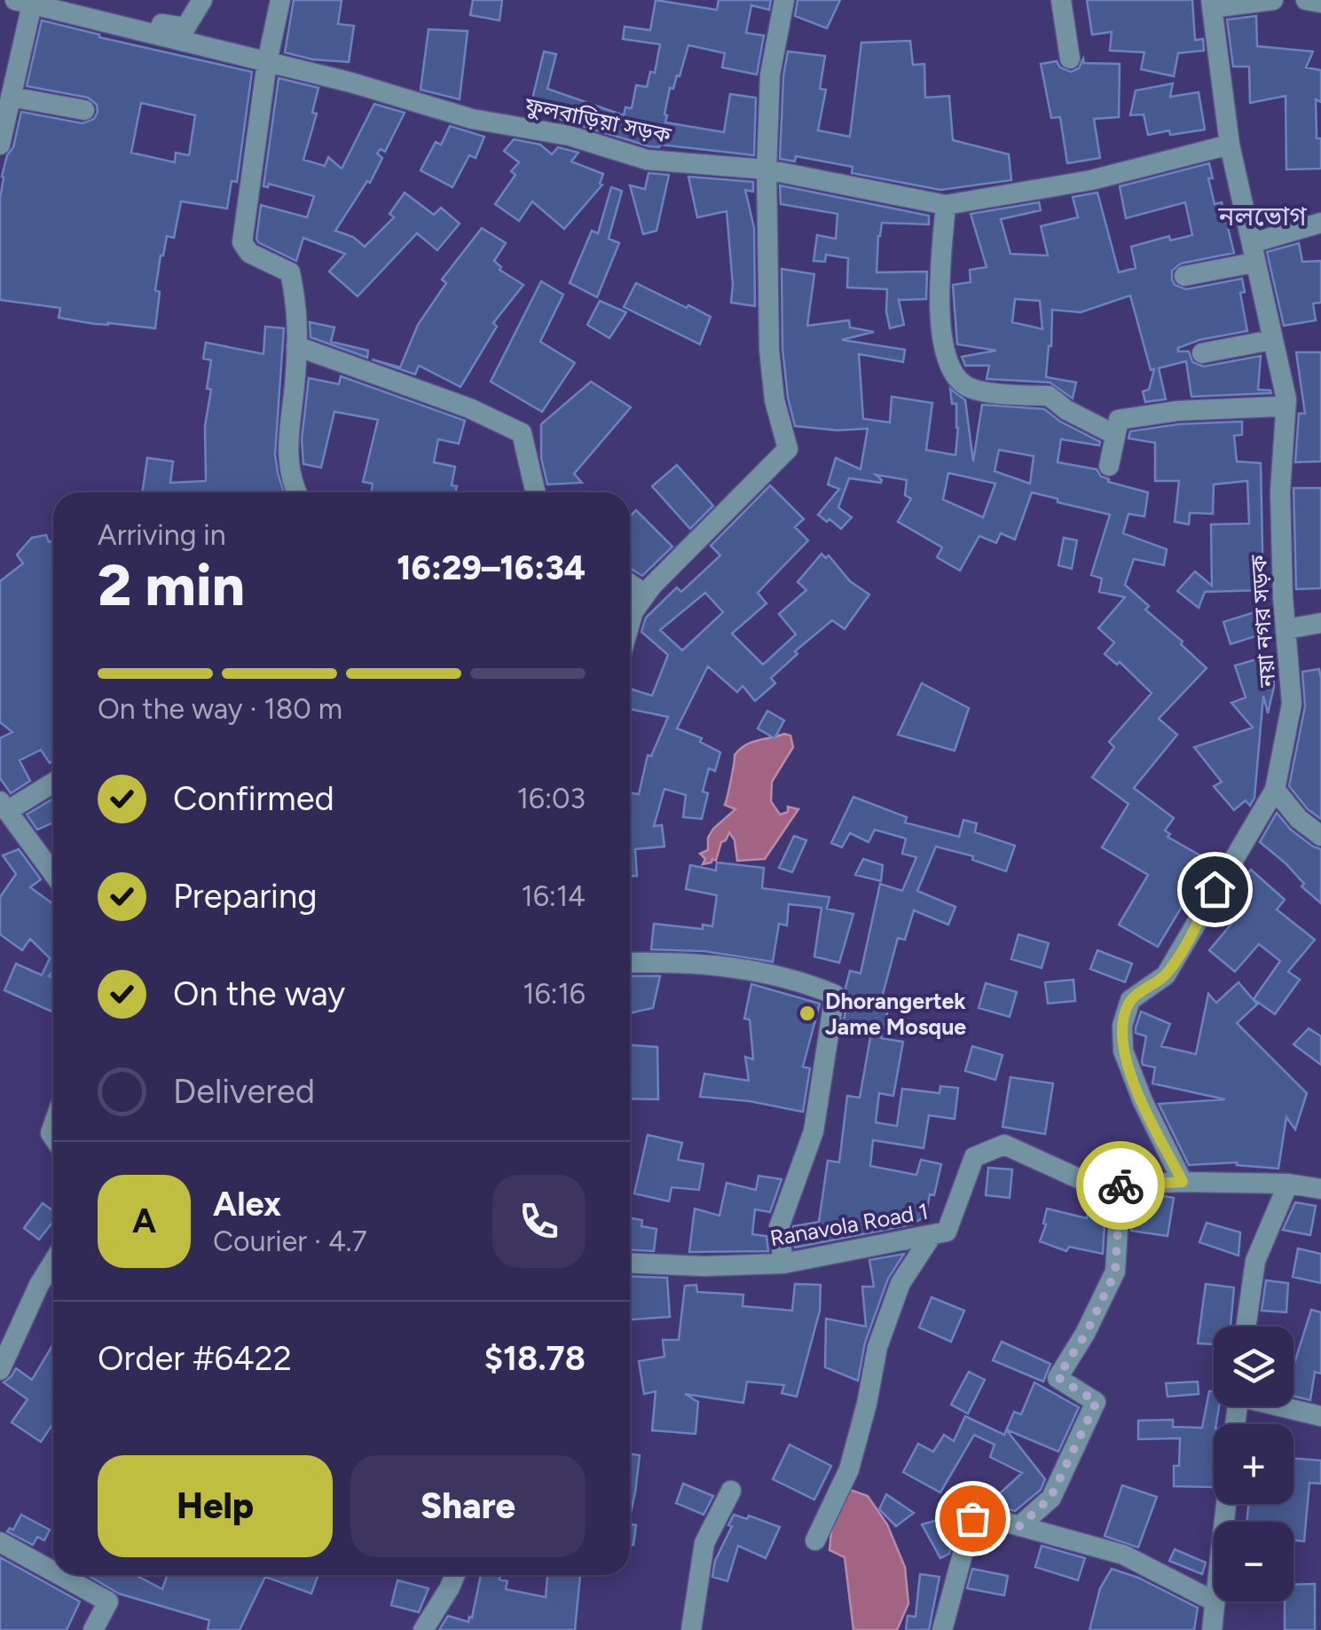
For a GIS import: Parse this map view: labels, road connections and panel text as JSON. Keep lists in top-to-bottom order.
{
  "streets": {
    "street": ["ফুলবাড়িয়া সড়ক", "নয়া নগর সড়ক", "Ranavola Road 1"]
  },
  "crossings": [
    ["ফুলবাড়িয়া সড়ক", "নয়া নগর সড়ক"],
    ["নয়া নগর সড়ক", "Ranavola Road 1"]
  ],
  "districts": ["নলভোগ"],
  "places": ["Dhorangertek Jame Mosque"],
  "page": {
    "heading": ["2 min", "Arriving in", "16:29–16:34"],
    "panel": [
      "Alex",
      "Courier · 4.7",
      "Order #6422",
      "$18.78"
    ],
    "bar": "On the way · 180 m",
    "list": [
      ["Confirmed", "16:03"],
      ["Preparing", "16:14"],
      ["On the way", "16:16"],
      "Delivered"
    ],
    "round": "A",
    "map_buttons": ["+", "−"],
    "buttons": ["Help", "Share"]
  }
}
